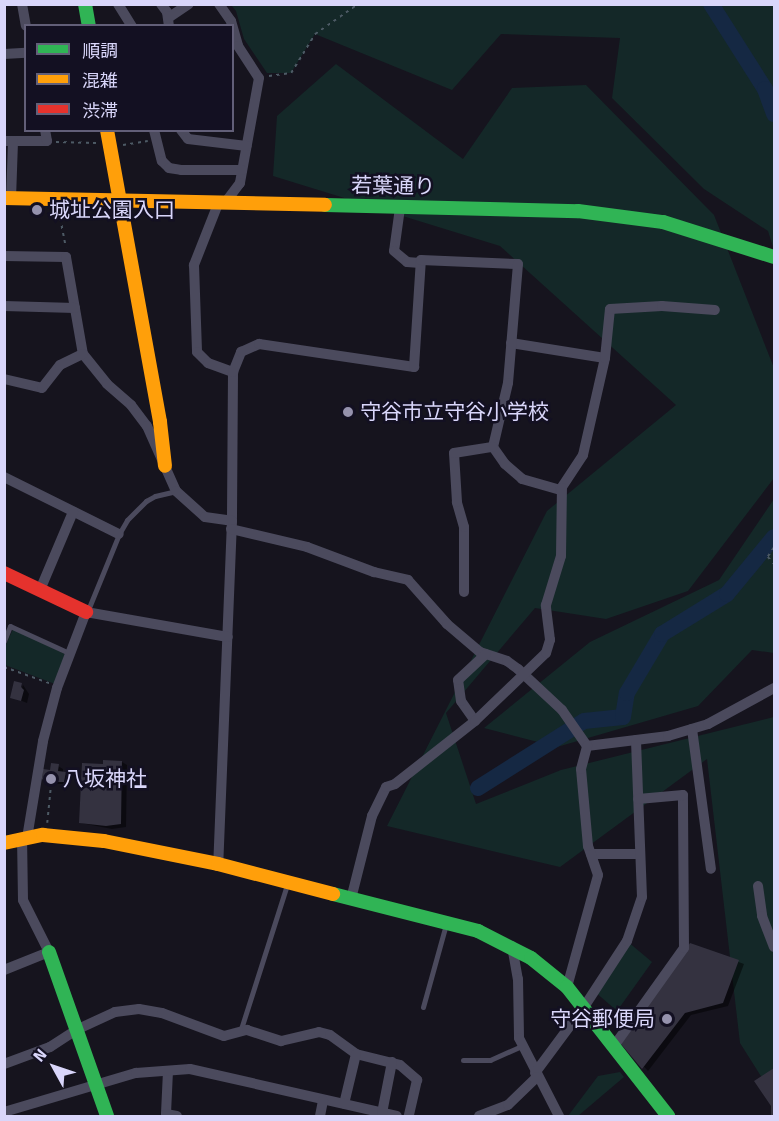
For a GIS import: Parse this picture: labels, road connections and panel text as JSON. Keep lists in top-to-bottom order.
{
  "streets": {
    "street": ["若葉通り"]
  },
  "places": [
    "城址公園入口",
    "守谷市立守谷小学校",
    "八坂神社",
    "守谷郵便局"
  ],
  "legend": ["順調", "混雑", "渋滞"],
  "north": "top left"
}
